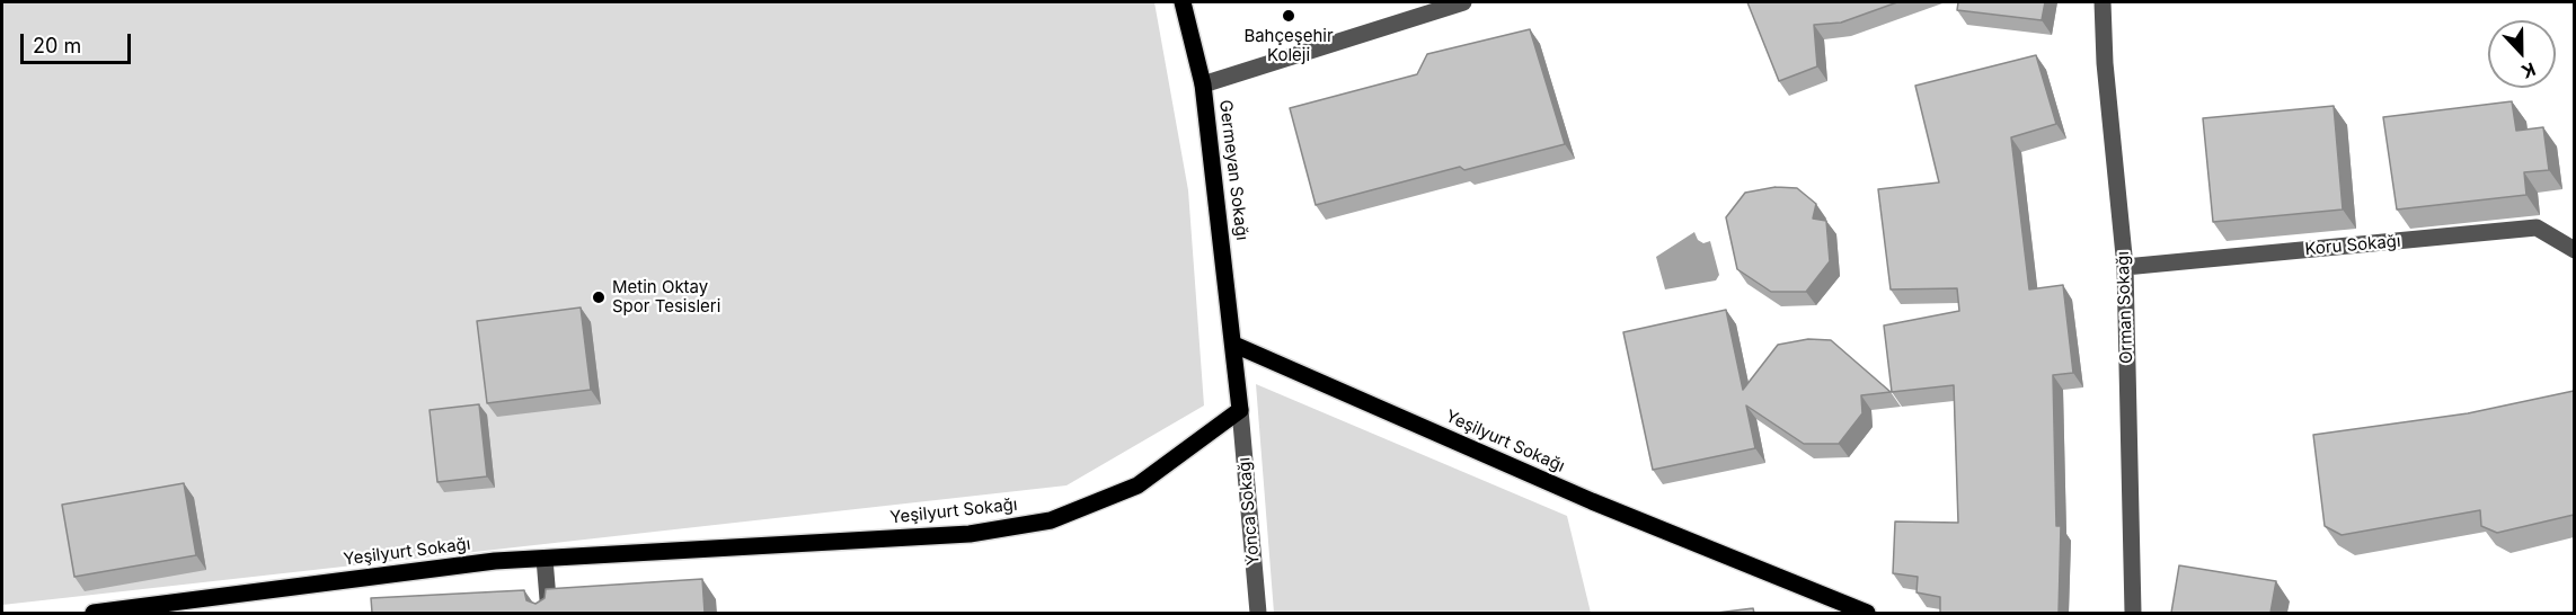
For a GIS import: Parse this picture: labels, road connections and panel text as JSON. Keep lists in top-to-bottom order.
{
  "streets": {
    "main road": ["Germeyan Sokağı", "Yeşilyurt Sokağı"],
    "street": ["Koru Sokağı", "Orman Sokağı", "Yonca Sokağı"]
  },
  "crossings": [
    ["Germeyan Sokağı", "Yeşilyurt Sokağı"],
    ["Koru Sokağı", "Orman Sokağı"],
    ["Yeşilyurt Sokağı", "Yonca Sokağı"]
  ],
  "places": ["Bahçeşehir Koleji", "Metin Oktay Spor Tesisleri"],
  "scale_bar": "20 m",
  "north": "bottom"
}
